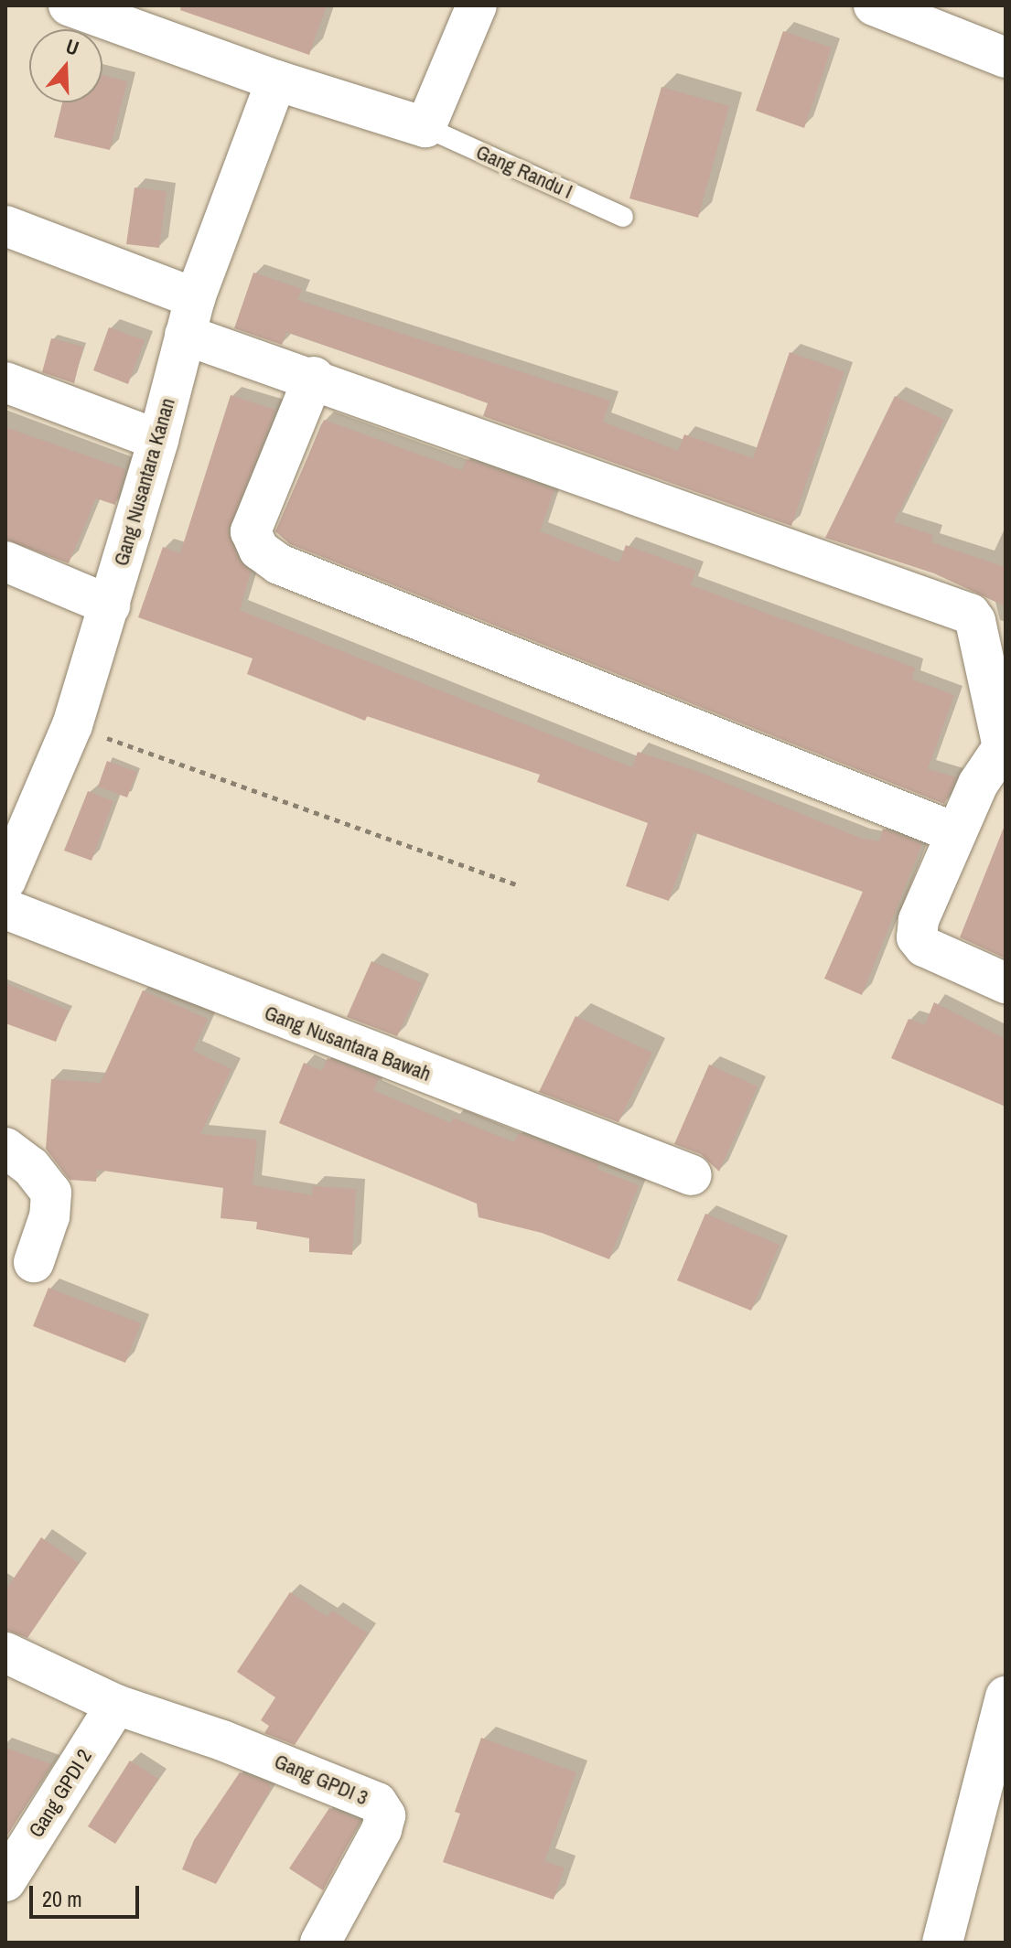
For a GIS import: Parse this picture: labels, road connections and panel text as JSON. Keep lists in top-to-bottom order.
{
  "streets": {
    "street": [
      "Gang Nusantara Kanan",
      "Gang Nusantara Bawah",
      "Gang GPDI 3",
      "Gang GPDI 2"
    ],
    "lane": ["Gang Randu I"]
  },
  "crossings": [
    ["Gang GPDI 3", "Gang GPDI 2"]
  ],
  "scale_bar": "20 m",
  "north": "top"
}
